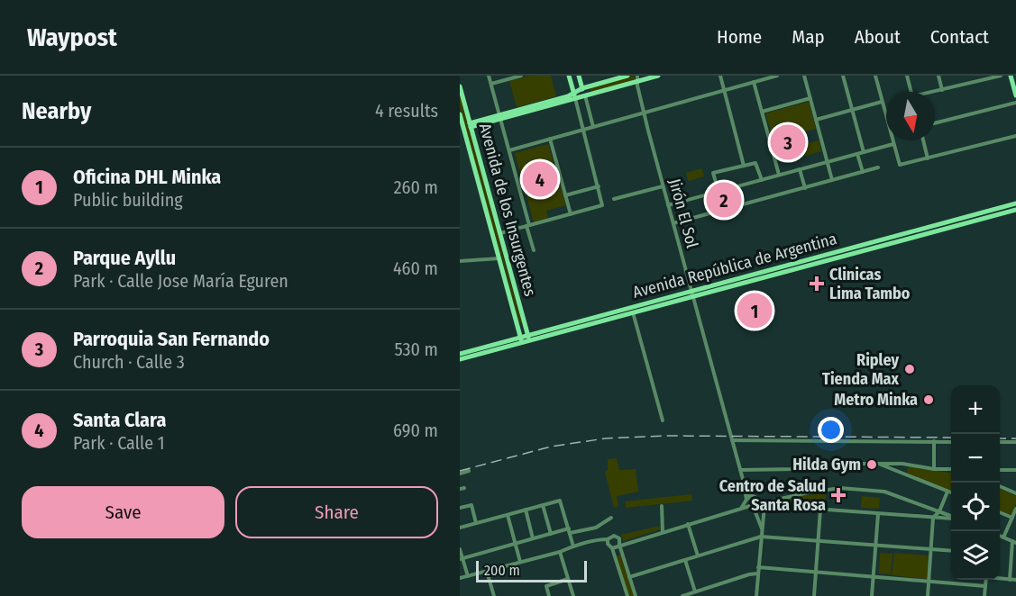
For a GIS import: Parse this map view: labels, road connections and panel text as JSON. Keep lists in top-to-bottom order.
{
  "streets": {
    "main road": ["Avenida de los Insurgentes", "Avenida República de Argentina"],
    "street": ["Jirón El Sol"]
  },
  "crossings": [
    ["Avenida de los Insurgentes", "Avenida República de Argentina"],
    ["Jirón El Sol", "Avenida República de Argentina"]
  ],
  "places": {
    "health": ["Clinicas Lima Tambo", "Centro de Salud Santa Rosa"],
    "other": ["Ripley Tienda Max", "Metro Minka", "Hilda Gym"]
  },
  "scale_bar": "200 m",
  "north": "bottom",
  "page": {
    "header": "Waypost",
    "nav": [
      "Home",
      "Map",
      "About",
      "Contact"
    ],
    "heading": ["Nearby", "4 results"],
    "pins": [
      "3",
      "4",
      "2",
      "1"
    ],
    "list": [
      {
        "mark": "1",
        "name": "Oficina DHL Minka",
        "note": "Public building",
        "value": "260 m"
      },
      {
        "mark": "2",
        "name": "Parque Ayllu",
        "note": "Park · Calle Jose María Eguren",
        "value": "460 m"
      },
      {
        "mark": "3",
        "name": "Parroquia San Fernando",
        "note": "Church · Calle 3",
        "value": "530 m"
      },
      {
        "mark": "4",
        "name": "Santa Clara",
        "note": "Park · Calle 1",
        "value": "690 m"
      }
    ],
    "map_buttons": ["+", "−"],
    "buttons": ["Save", "Share"],
    "scale": "200 m"
  }
}
